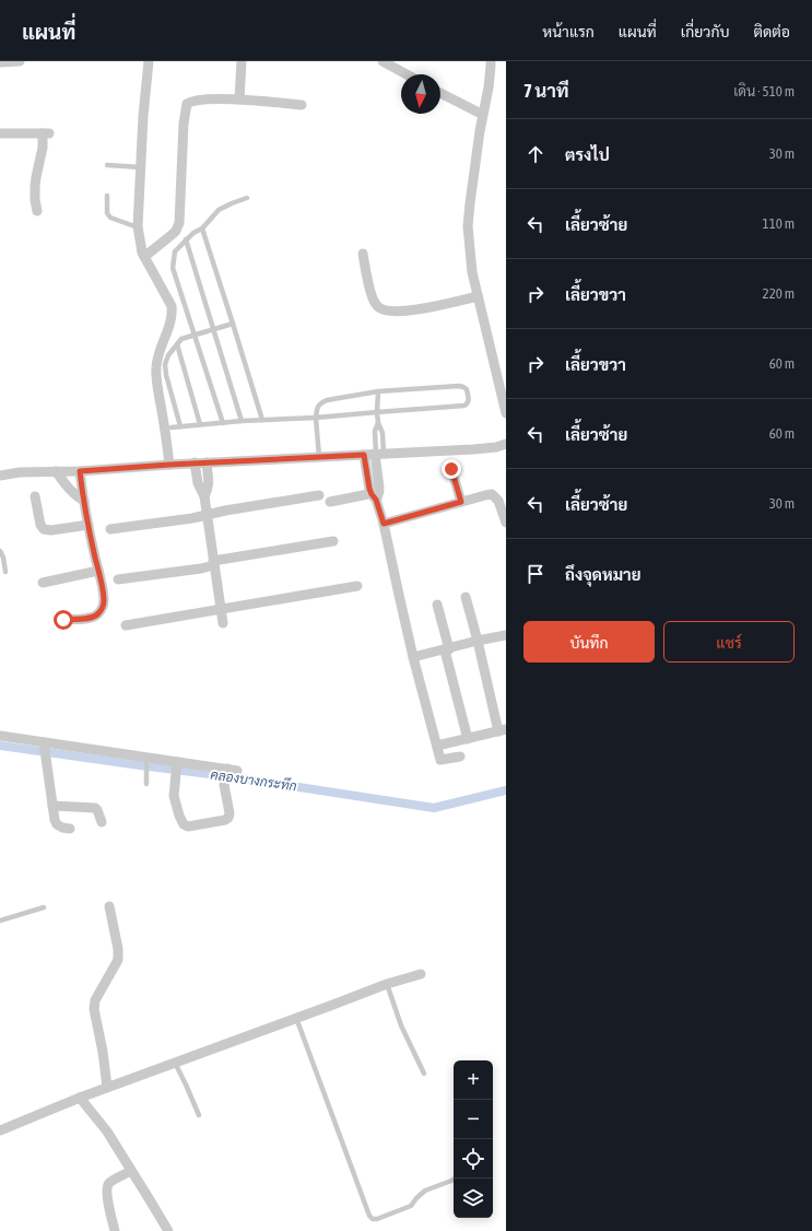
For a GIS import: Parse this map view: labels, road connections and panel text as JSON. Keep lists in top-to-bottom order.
{
  "water": ["คลองบางกระทึก"],
  "north": "bottom",
  "page": {
    "header": "แผนที่",
    "nav": [
      "หน้าแรก",
      "แผนที่",
      "เกี่ยวกับ",
      "ติดต่อ"
    ],
    "heading": ["7 นาที", "เดิน · 510 m"],
    "list": [
      ["ตรงไป", "30 m"],
      ["เลี้ยวซ้าย", "110 m"],
      ["เลี้ยวขวา", "220 m"],
      ["เลี้ยวขวา", "60 m"],
      ["เลี้ยวซ้าย", "60 m"],
      ["เลี้ยวซ้าย", "30 m"],
      "ถึงจุดหมาย"
    ],
    "buttons": ["บันทึก", "แชร์"],
    "map_buttons": ["+", "−"]
  }
}
